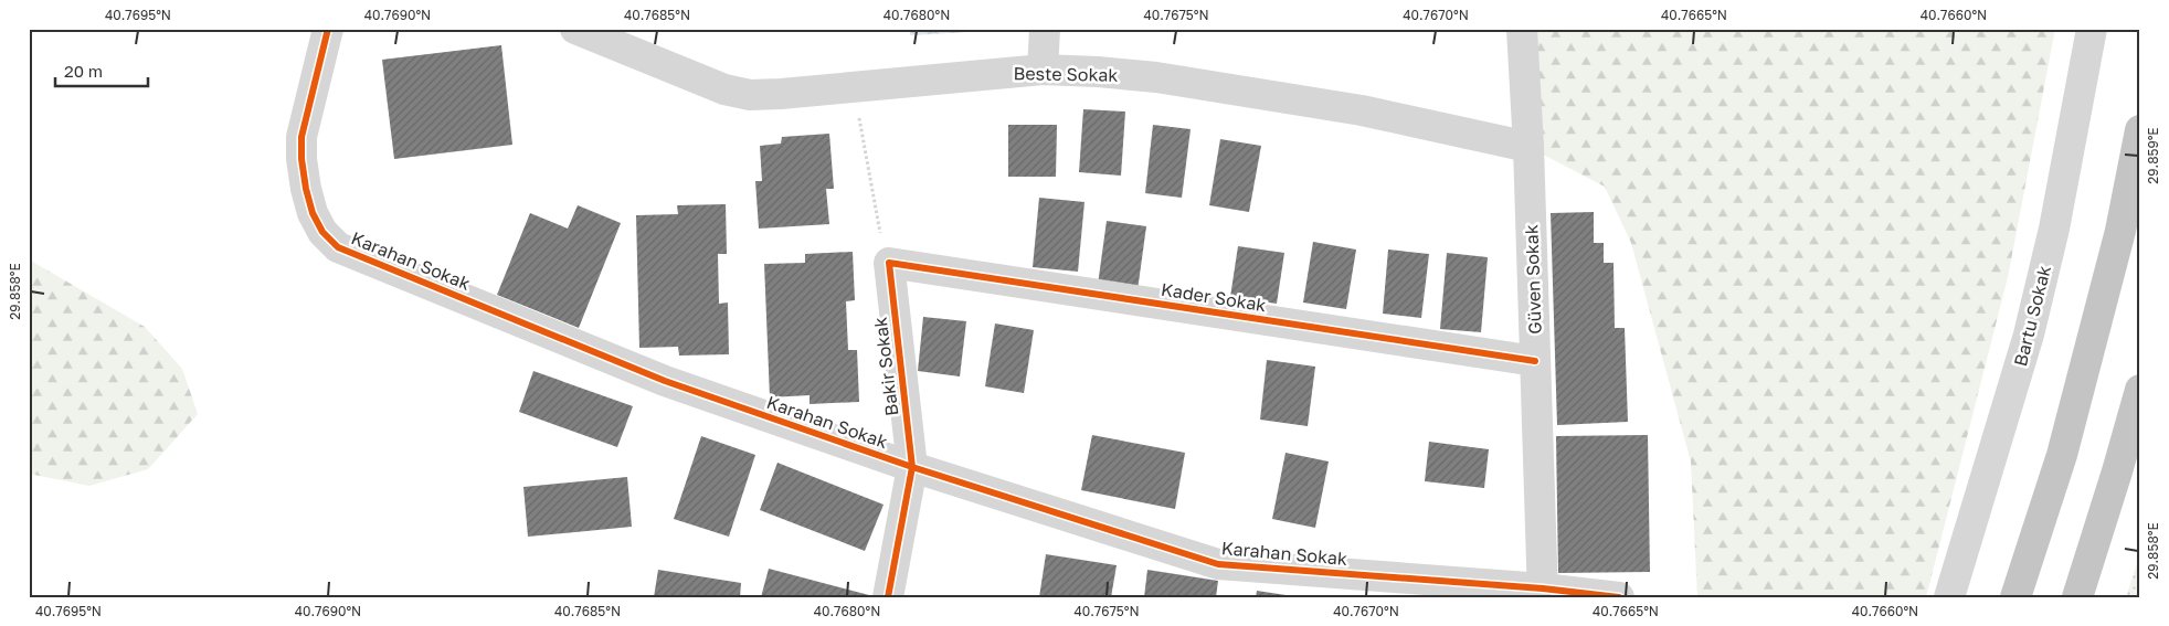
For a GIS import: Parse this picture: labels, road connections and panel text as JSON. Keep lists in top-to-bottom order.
{
  "streets": {
    "street": [
      "Beste Sokak",
      "Karahan Sokak",
      "Güven Sokak",
      "Kader Sokak",
      "Bartu Sokak",
      "Bakir Sokak"
    ]
  },
  "crossings": [
    ["Beste Sokak", "Güven Sokak"],
    ["Karahan Sokak", "Güven Sokak"],
    ["Karahan Sokak", "Bakir Sokak"],
    ["Güven Sokak", "Kader Sokak"],
    ["Kader Sokak", "Bakir Sokak"]
  ],
  "scale_bar": "20 m",
  "coordinates": [
    "40.7695°N",
    "40.7690°N",
    "40.7685°N",
    "40.7680°N",
    "40.7675°N",
    "40.7670°N",
    "40.7665°N",
    "40.7660°N",
    "29.859°E",
    "29.858°E"
  ]
}
